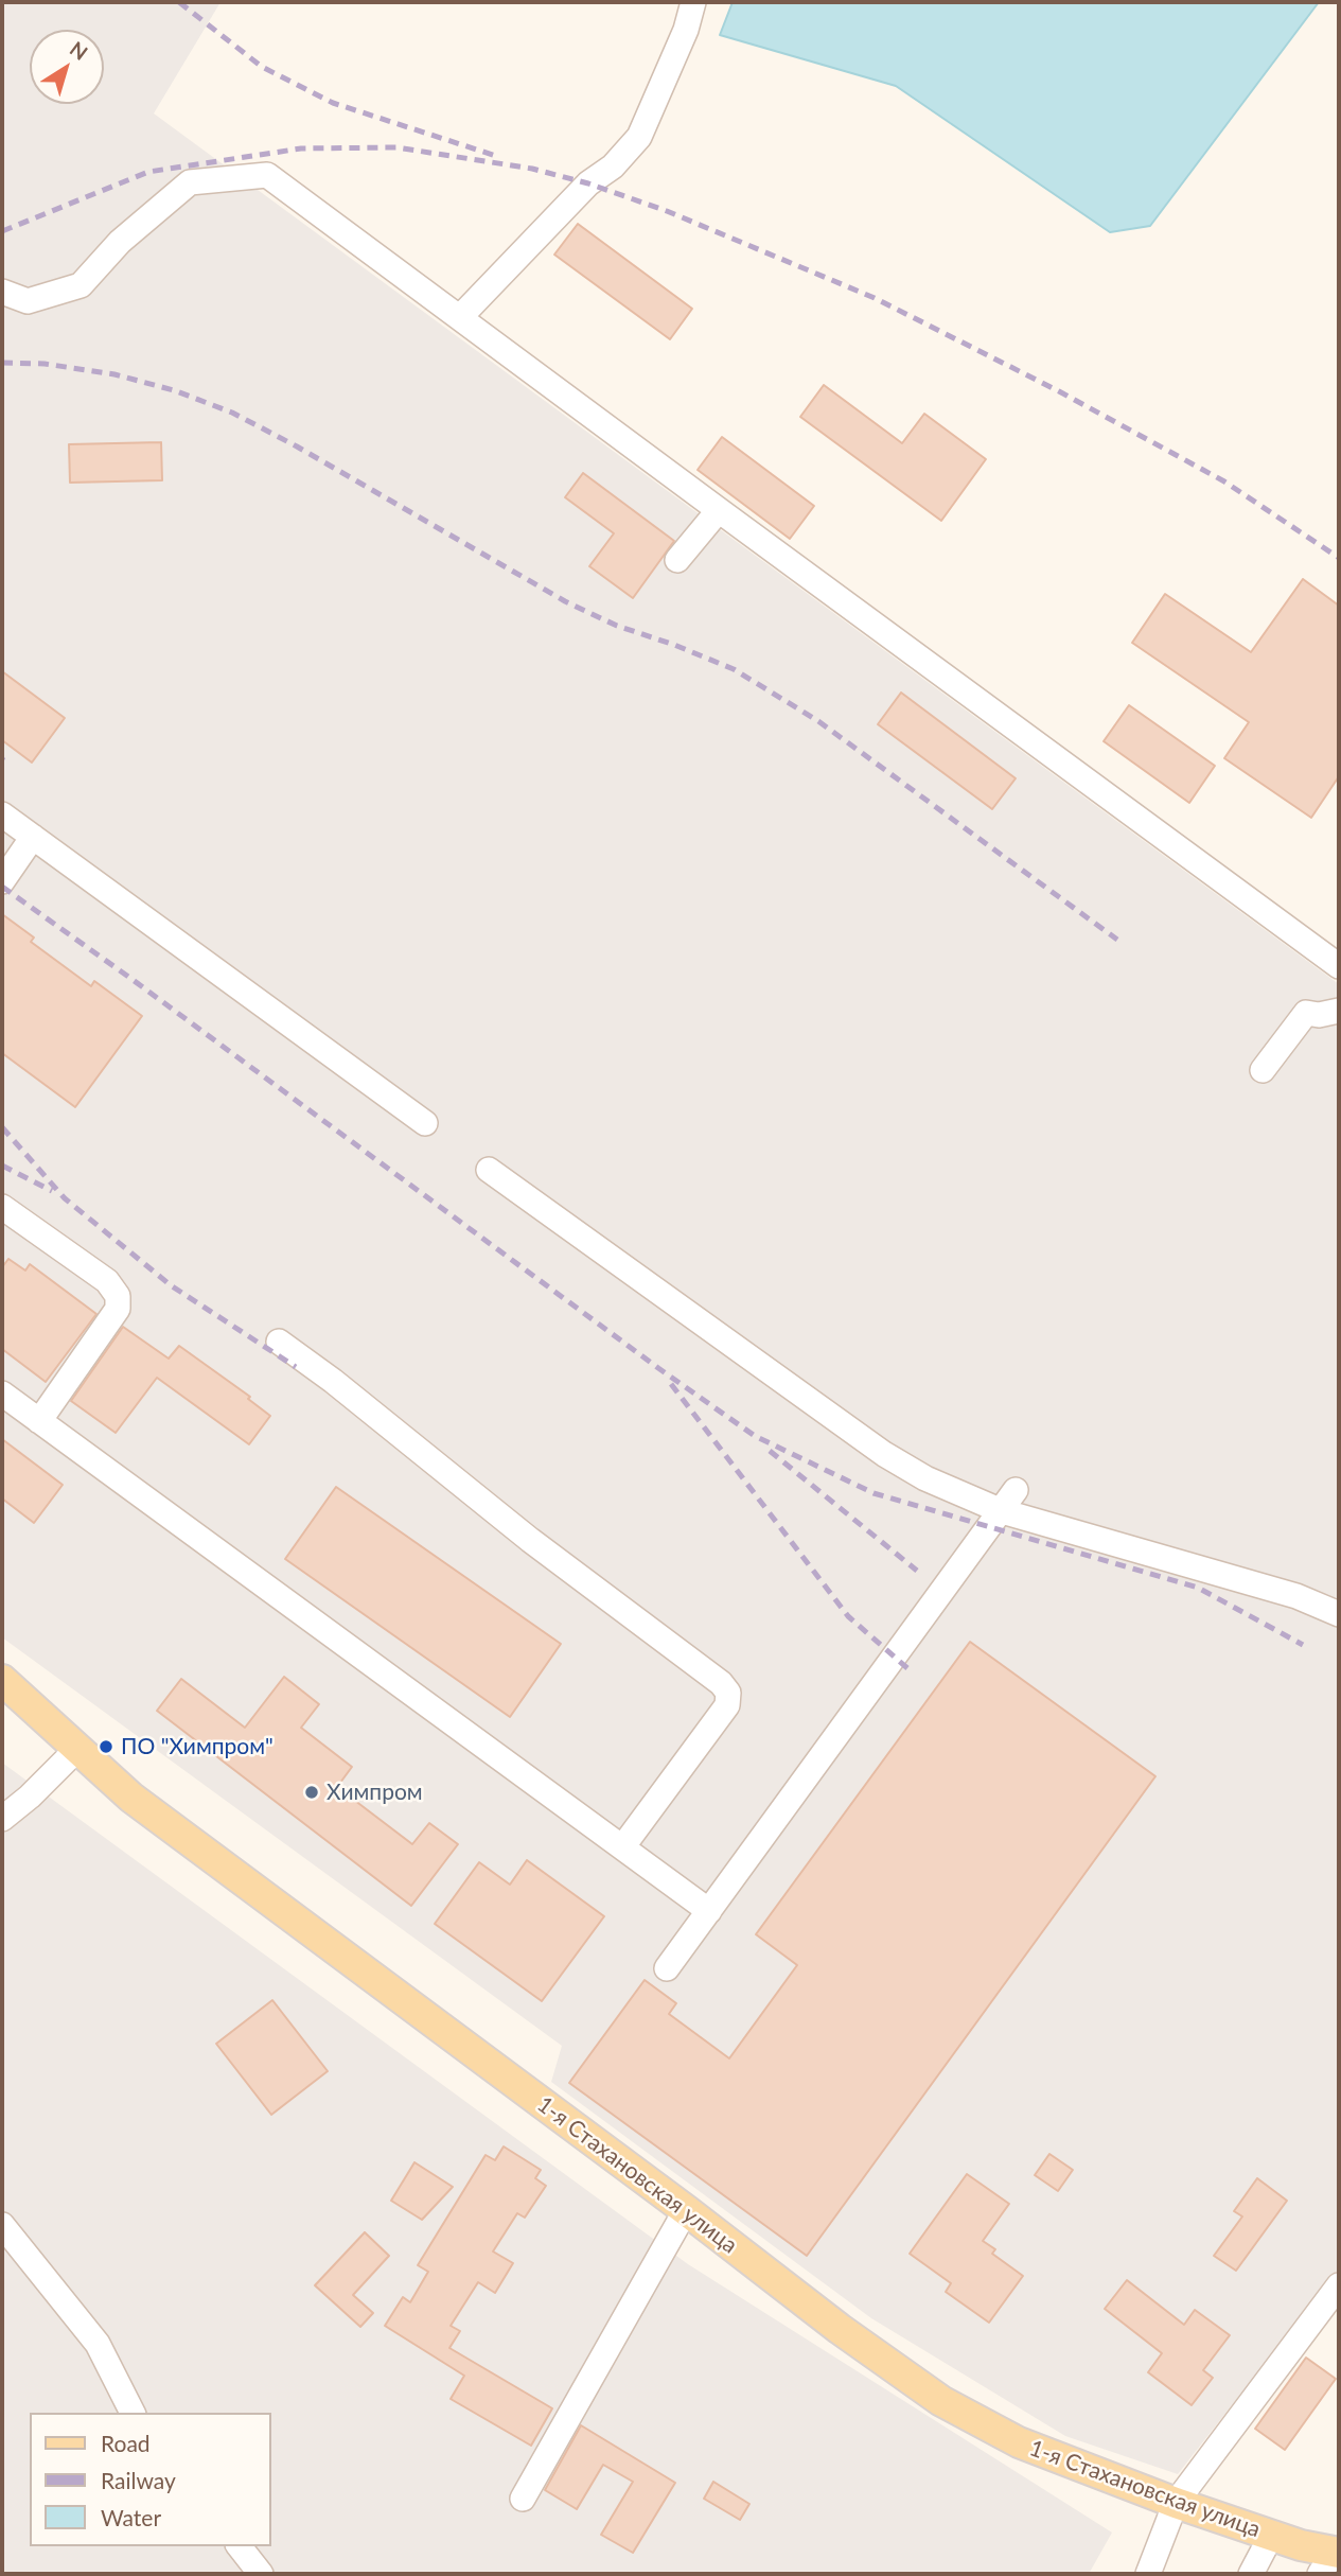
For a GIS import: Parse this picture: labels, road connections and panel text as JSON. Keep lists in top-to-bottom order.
{
  "streets": {
    "main road": ["1-я Стахановская улица"]
  },
  "places": ["ПО \"Химпром\"", "Химпром"],
  "legend": ["Road", "Railway", "Water"],
  "north": "top right"
}
